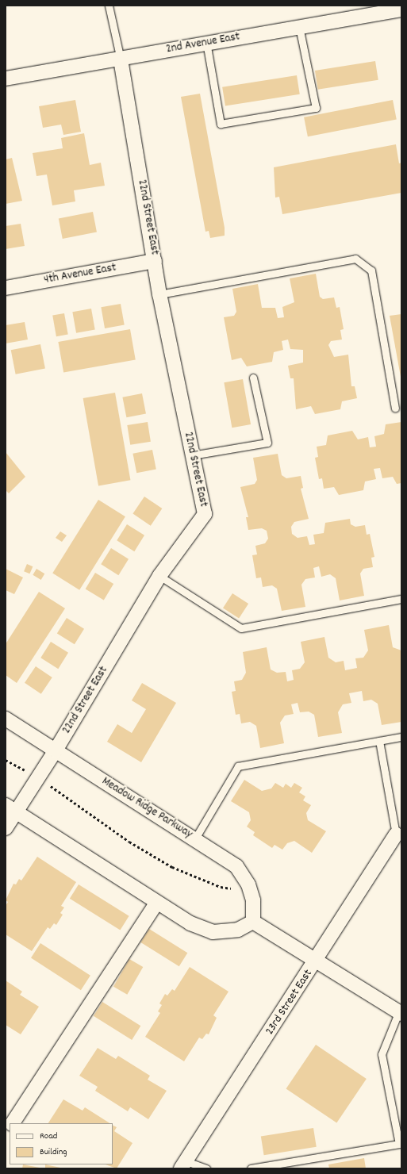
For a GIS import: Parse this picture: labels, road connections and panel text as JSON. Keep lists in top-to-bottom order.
{
  "streets": {
    "street": [
      "2nd Avenue East",
      "22nd Street East",
      "4th Avenue East",
      "Meadow Ridge Parkway",
      "23rd Street East"
    ]
  },
  "crossings": [
    ["2nd Avenue East", "22nd Street East"],
    ["22nd Street East", "4th Avenue East"],
    ["22nd Street East", "Meadow Ridge Parkway"]
  ],
  "legend": ["Road", "Building"]
}
